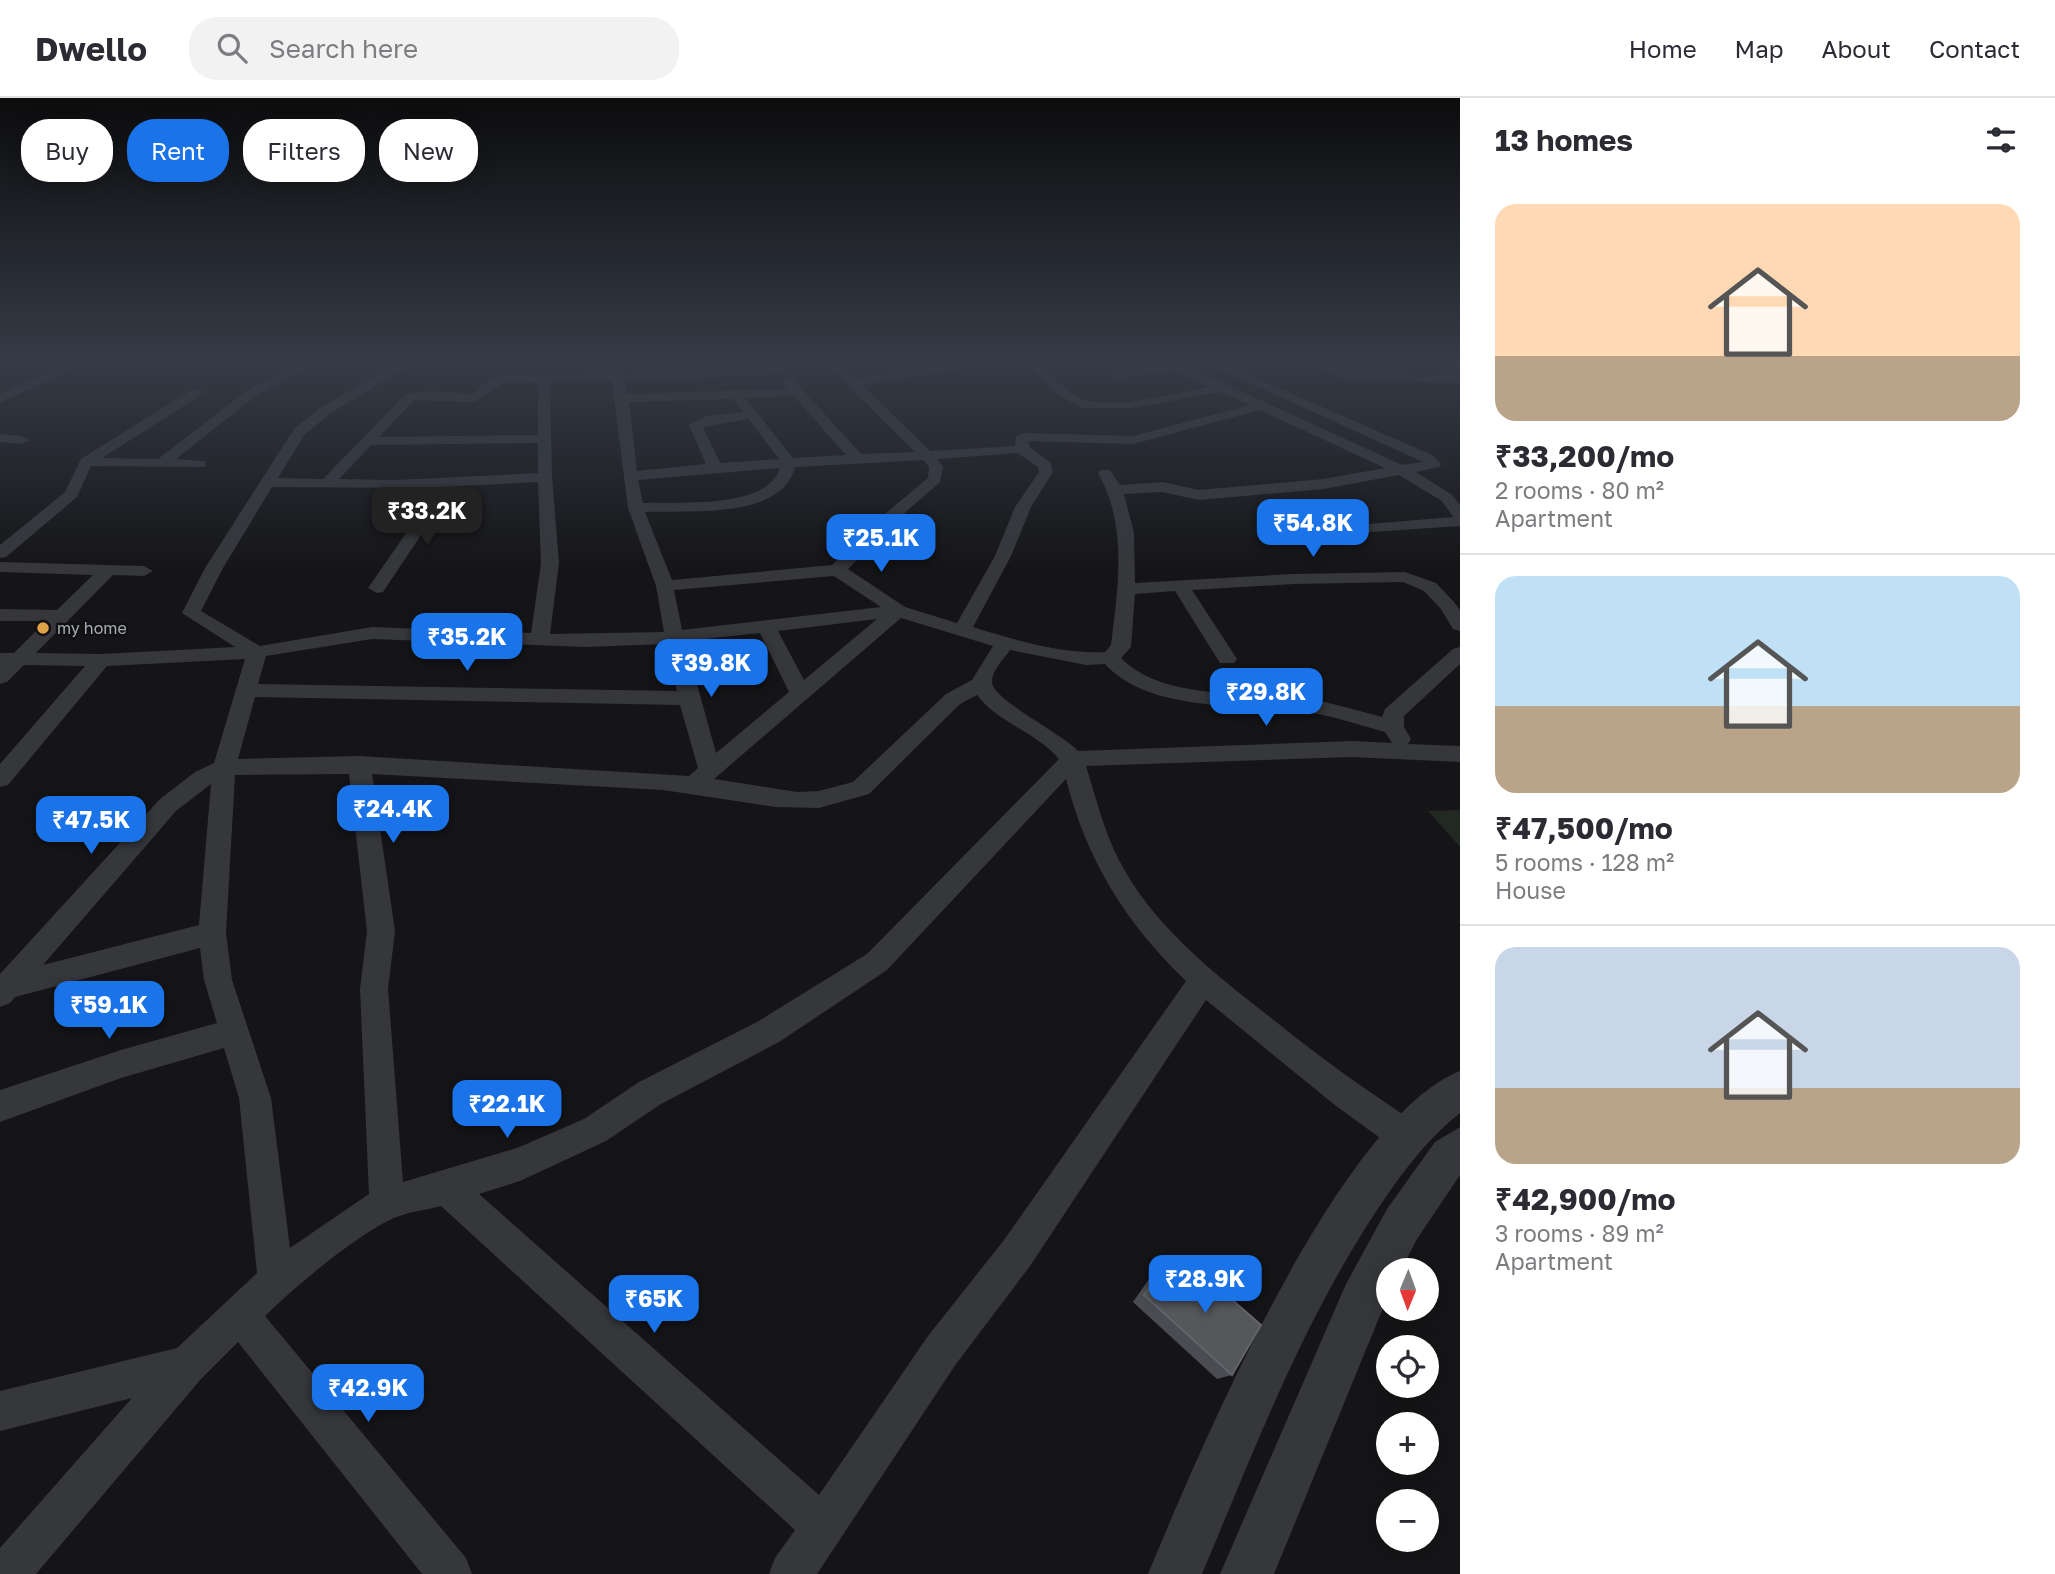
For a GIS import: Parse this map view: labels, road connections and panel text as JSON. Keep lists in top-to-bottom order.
{
  "places": ["my home"],
  "north": "bottom",
  "page": {
    "header": "Dwello",
    "search": "Search here",
    "nav": [
      "Home",
      "Map",
      "About",
      "Contact"
    ],
    "heading": "13 homes",
    "chip": [
      "Buy",
      "Rent",
      "Filters",
      "New"
    ],
    "list": [
      {
        "name": "₹33,200/mo",
        "note": "2 rooms · 80 m² · Apartment"
      },
      {
        "name": "₹47,500/mo",
        "note": "5 rooms · 128 m² · House"
      },
      {
        "name": "₹42,900/mo",
        "note": "3 rooms · 89 m² · Apartment"
      }
    ],
    "price": [
      "₹33.2K",
      "₹54.8K",
      "₹25.1K",
      "₹35.2K",
      "₹39.8K",
      "₹29.8K",
      "₹24.4K",
      "₹47.5K",
      "₹59.1K",
      "₹22.1K",
      "₹28.9K",
      "₹65K",
      "₹42.9K"
    ],
    "map_buttons": ["+", "−"]
  }
}
